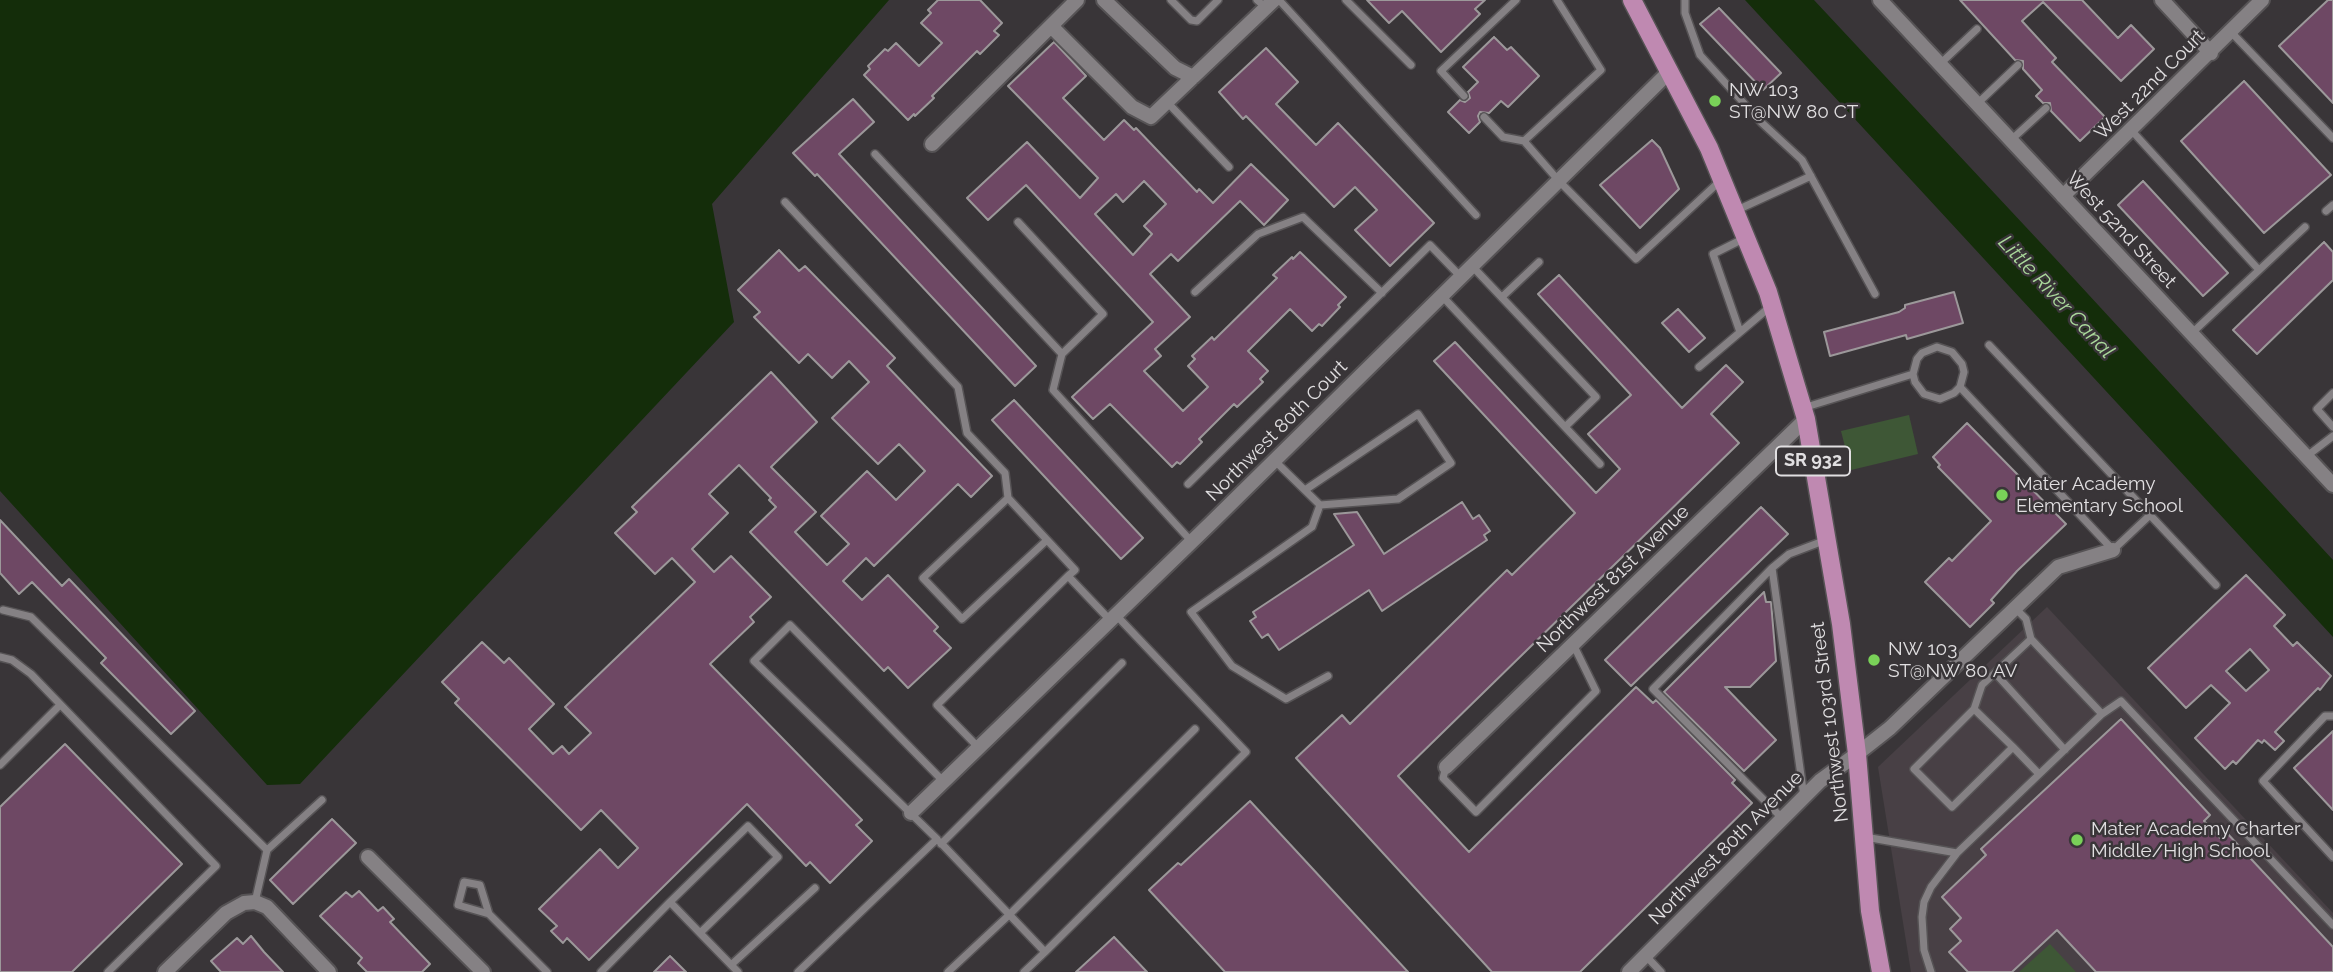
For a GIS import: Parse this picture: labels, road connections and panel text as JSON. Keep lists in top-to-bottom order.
{
  "streets": {
    "main road": ["SR 932", "Northwest 103rd Street"],
    "street": [
      "West 22nd Court",
      "West 52nd Street",
      "Northwest 80th Court",
      "Northwest 81st Avenue",
      "Northwest 80th Avenue"
    ]
  },
  "crossings": [
    ["West 22nd Court", "West 52nd Street"],
    ["Northwest 80th Court", "Northwest 103rd Street"],
    ["Northwest 81st Avenue", "Northwest 103rd Street"],
    ["Northwest 103rd Street", "Northwest 80th Avenue"]
  ],
  "water": ["Little River Canal"],
  "places": [
    "NW 103 ST@NW 80 CT",
    "Mater Academy Elementary School",
    "NW 103 ST@NW 80 AV",
    "Mater Academy Charter Middle/High School"
  ]
}
